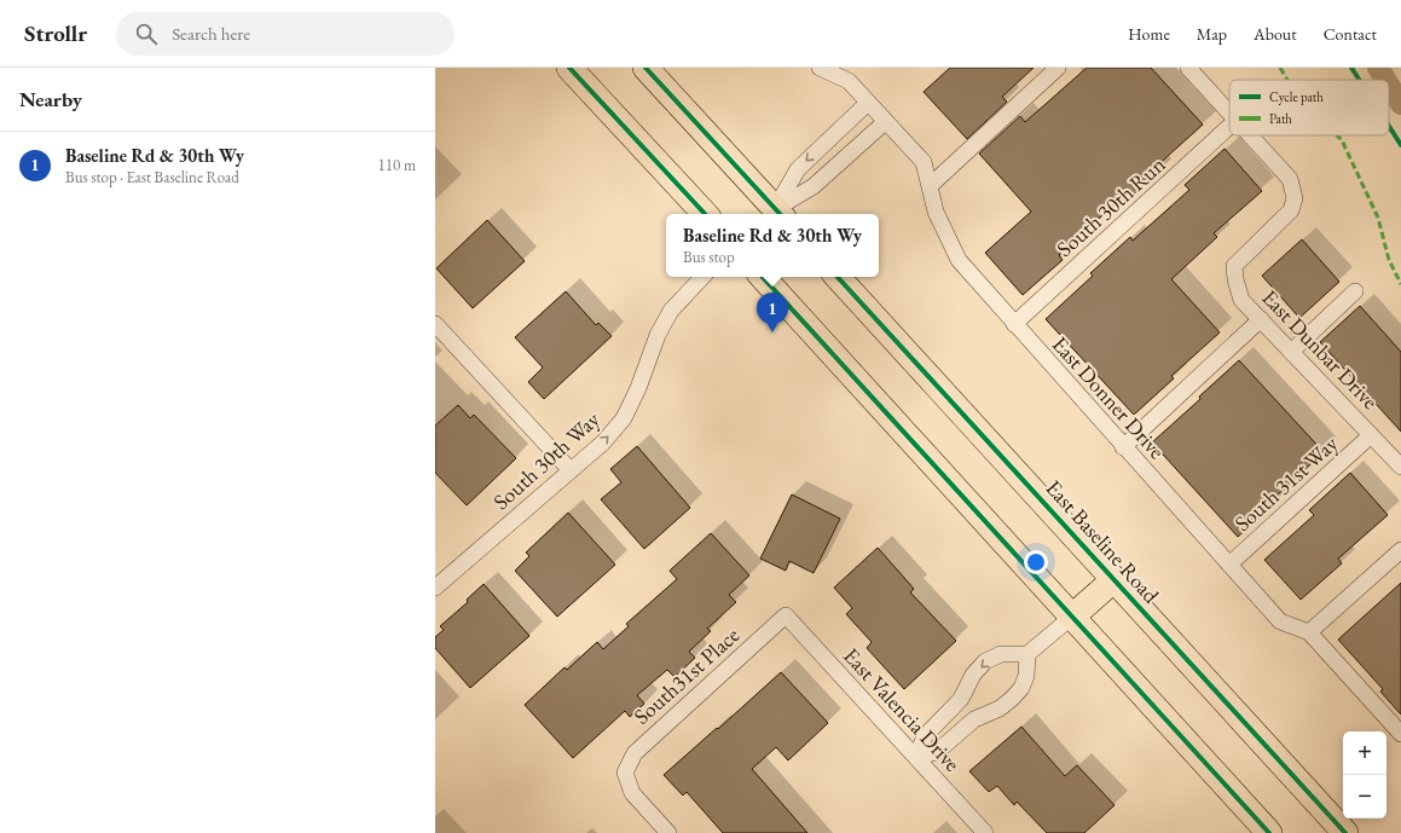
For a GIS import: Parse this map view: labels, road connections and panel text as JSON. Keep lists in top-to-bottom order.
{
  "streets": {
    "main road": ["East Baseline Road"],
    "street": [
      "South 30th Run",
      "East Dunbar Drive",
      "East Donner Drive",
      "South 30th Way",
      "South 31st Way",
      "South31st Place",
      "East Valencia Drive"
    ]
  },
  "crossings": [
    ["South 30th Run", "East Donner Drive"],
    ["East Dunbar Drive", "South 31st Way"],
    ["East Donner Drive", "South 31st Way"],
    ["South31st Place", "East Valencia Drive"]
  ],
  "one_way": ["South 30th Way"],
  "legend": ["Cycle path", "Path"],
  "page": {
    "header": "Strollr",
    "search": "Search here",
    "nav": [
      "Home",
      "Map",
      "About",
      "Contact"
    ],
    "heading": "Nearby",
    "list": [
      {
        "mark": "1",
        "name": "Baseline Rd & 30th Wy",
        "note": "Bus stop · East Baseline Road",
        "value": "110 m"
      }
    ],
    "popup": ["Baseline Rd & 30th Wy", "Bus stop"],
    "pins": "1",
    "map_buttons": ["+", "−"]
  }
}
